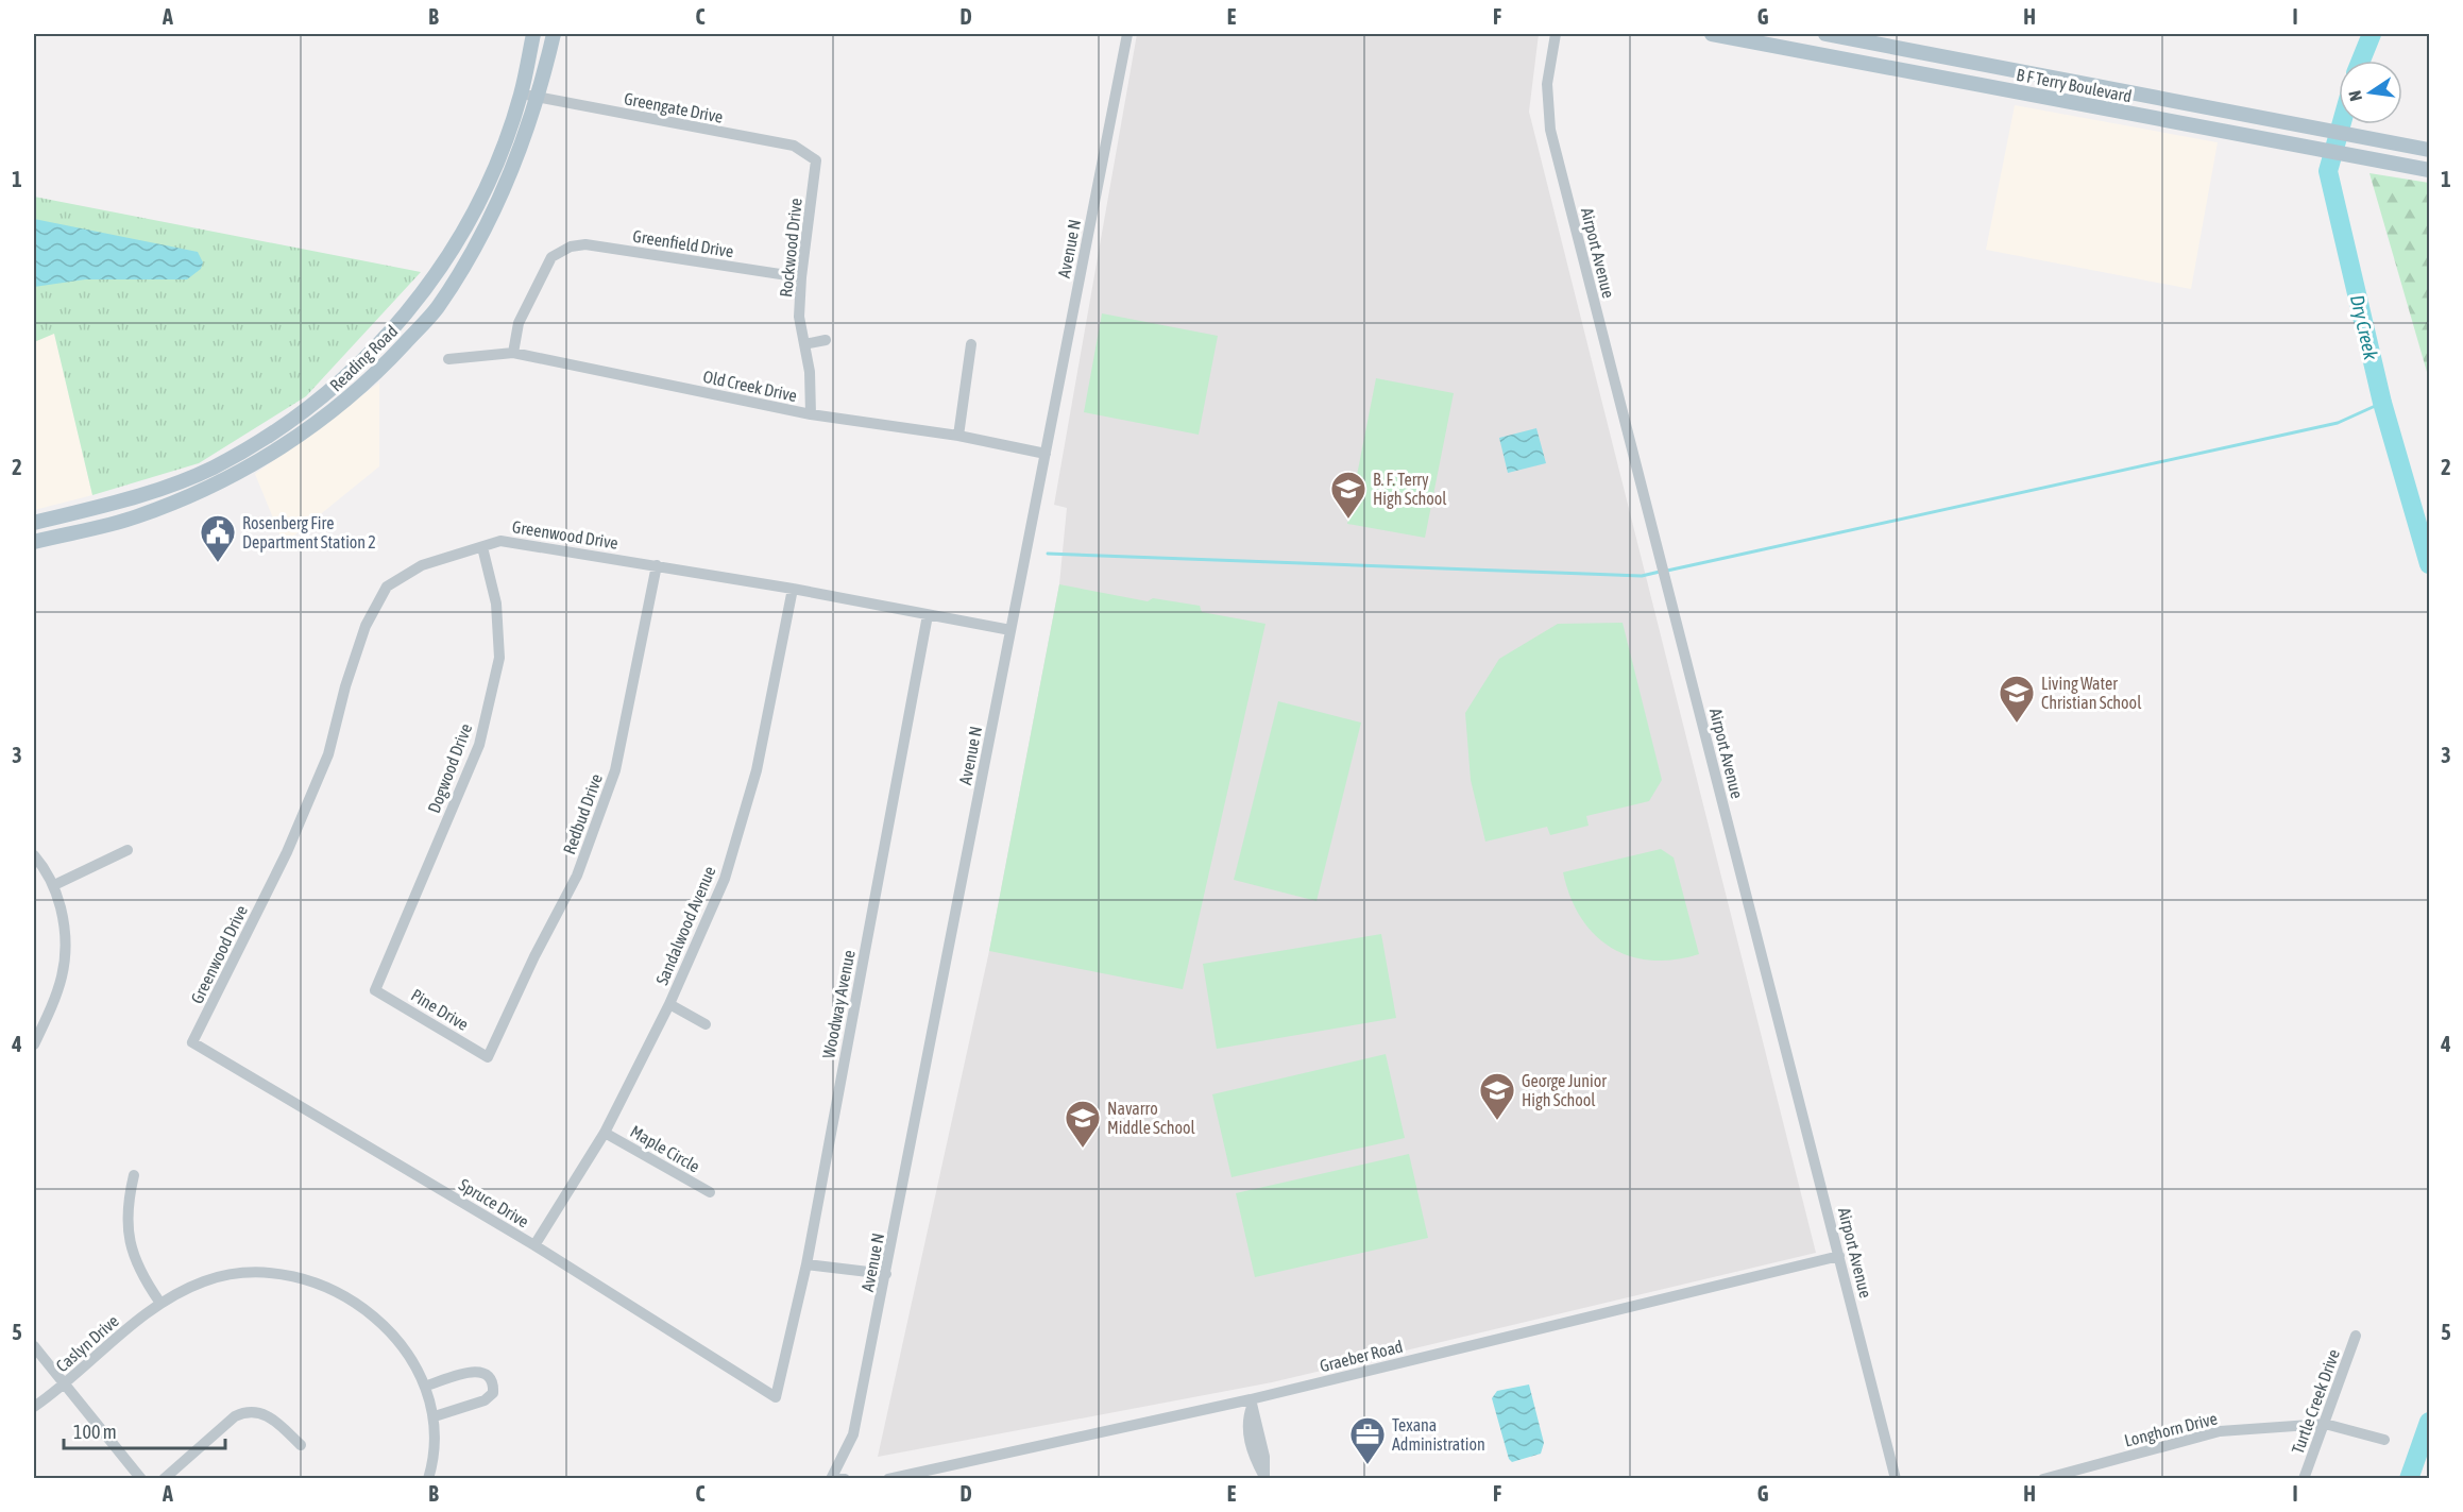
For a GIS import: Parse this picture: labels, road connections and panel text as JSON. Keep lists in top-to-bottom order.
{
  "streets": {
    "main road": ["B F Terry Boulevard", "Reading Road"],
    "street": [
      "Greengate Drive",
      "Greenfield Drive",
      "Rockwood Drive",
      "Avenue N",
      "Airport Avenue",
      "Old Creek Drive",
      "Greenwood Drive",
      "Dogwood Drive",
      "Redbud Drive",
      "Sandalwood Avenue",
      "Woodway Avenue",
      "Pine Drive",
      "Maple Circle",
      "Spruce Drive",
      "Caslyn Drive",
      "Graeber Road",
      "Turtle Creek Drive",
      "Longhorn Drive"
    ]
  },
  "crossings": [
    ["Greengate Drive", "Rockwood Drive"],
    ["Greengate Drive", "Reading Road"],
    ["Greenfield Drive", "Rockwood Drive"],
    ["Greenfield Drive", "Old Creek Drive"],
    ["Rockwood Drive", "Old Creek Drive"],
    ["Avenue N", "Old Creek Drive"],
    ["Avenue N", "Greenwood Drive"],
    ["Airport Avenue", "Graeber Road"],
    ["Greenwood Drive", "Dogwood Drive"],
    ["Greenwood Drive", "Redbud Drive"],
    ["Greenwood Drive", "Sandalwood Avenue"],
    ["Greenwood Drive", "Woodway Avenue"],
    ["Greenwood Drive", "Spruce Drive"],
    ["Dogwood Drive", "Pine Drive"],
    ["Redbud Drive", "Pine Drive"],
    ["Sandalwood Avenue", "Maple Circle"],
    ["Sandalwood Avenue", "Spruce Drive"],
    ["Woodway Avenue", "Spruce Drive"],
    ["Turtle Creek Drive", "Longhorn Drive"]
  ],
  "water": ["Dry Creek"],
  "places": {
    "school or university": [
      "B. F. Terry High School",
      "Living Water Christian School",
      "George Junior High School",
      "Navarro Middle School"
    ],
    "public building": ["Rosenberg Fire Department Station 2"],
    "office": ["Texana Administration"]
  },
  "scale_bar": "100 m",
  "north": "left",
  "grid": {
    "columns": [
      "A",
      "B",
      "C",
      "D",
      "E",
      "F",
      "G",
      "H",
      "I"
    ],
    "rows": [
      "1",
      "2",
      "3",
      "4",
      "5"
    ]
  }
}
